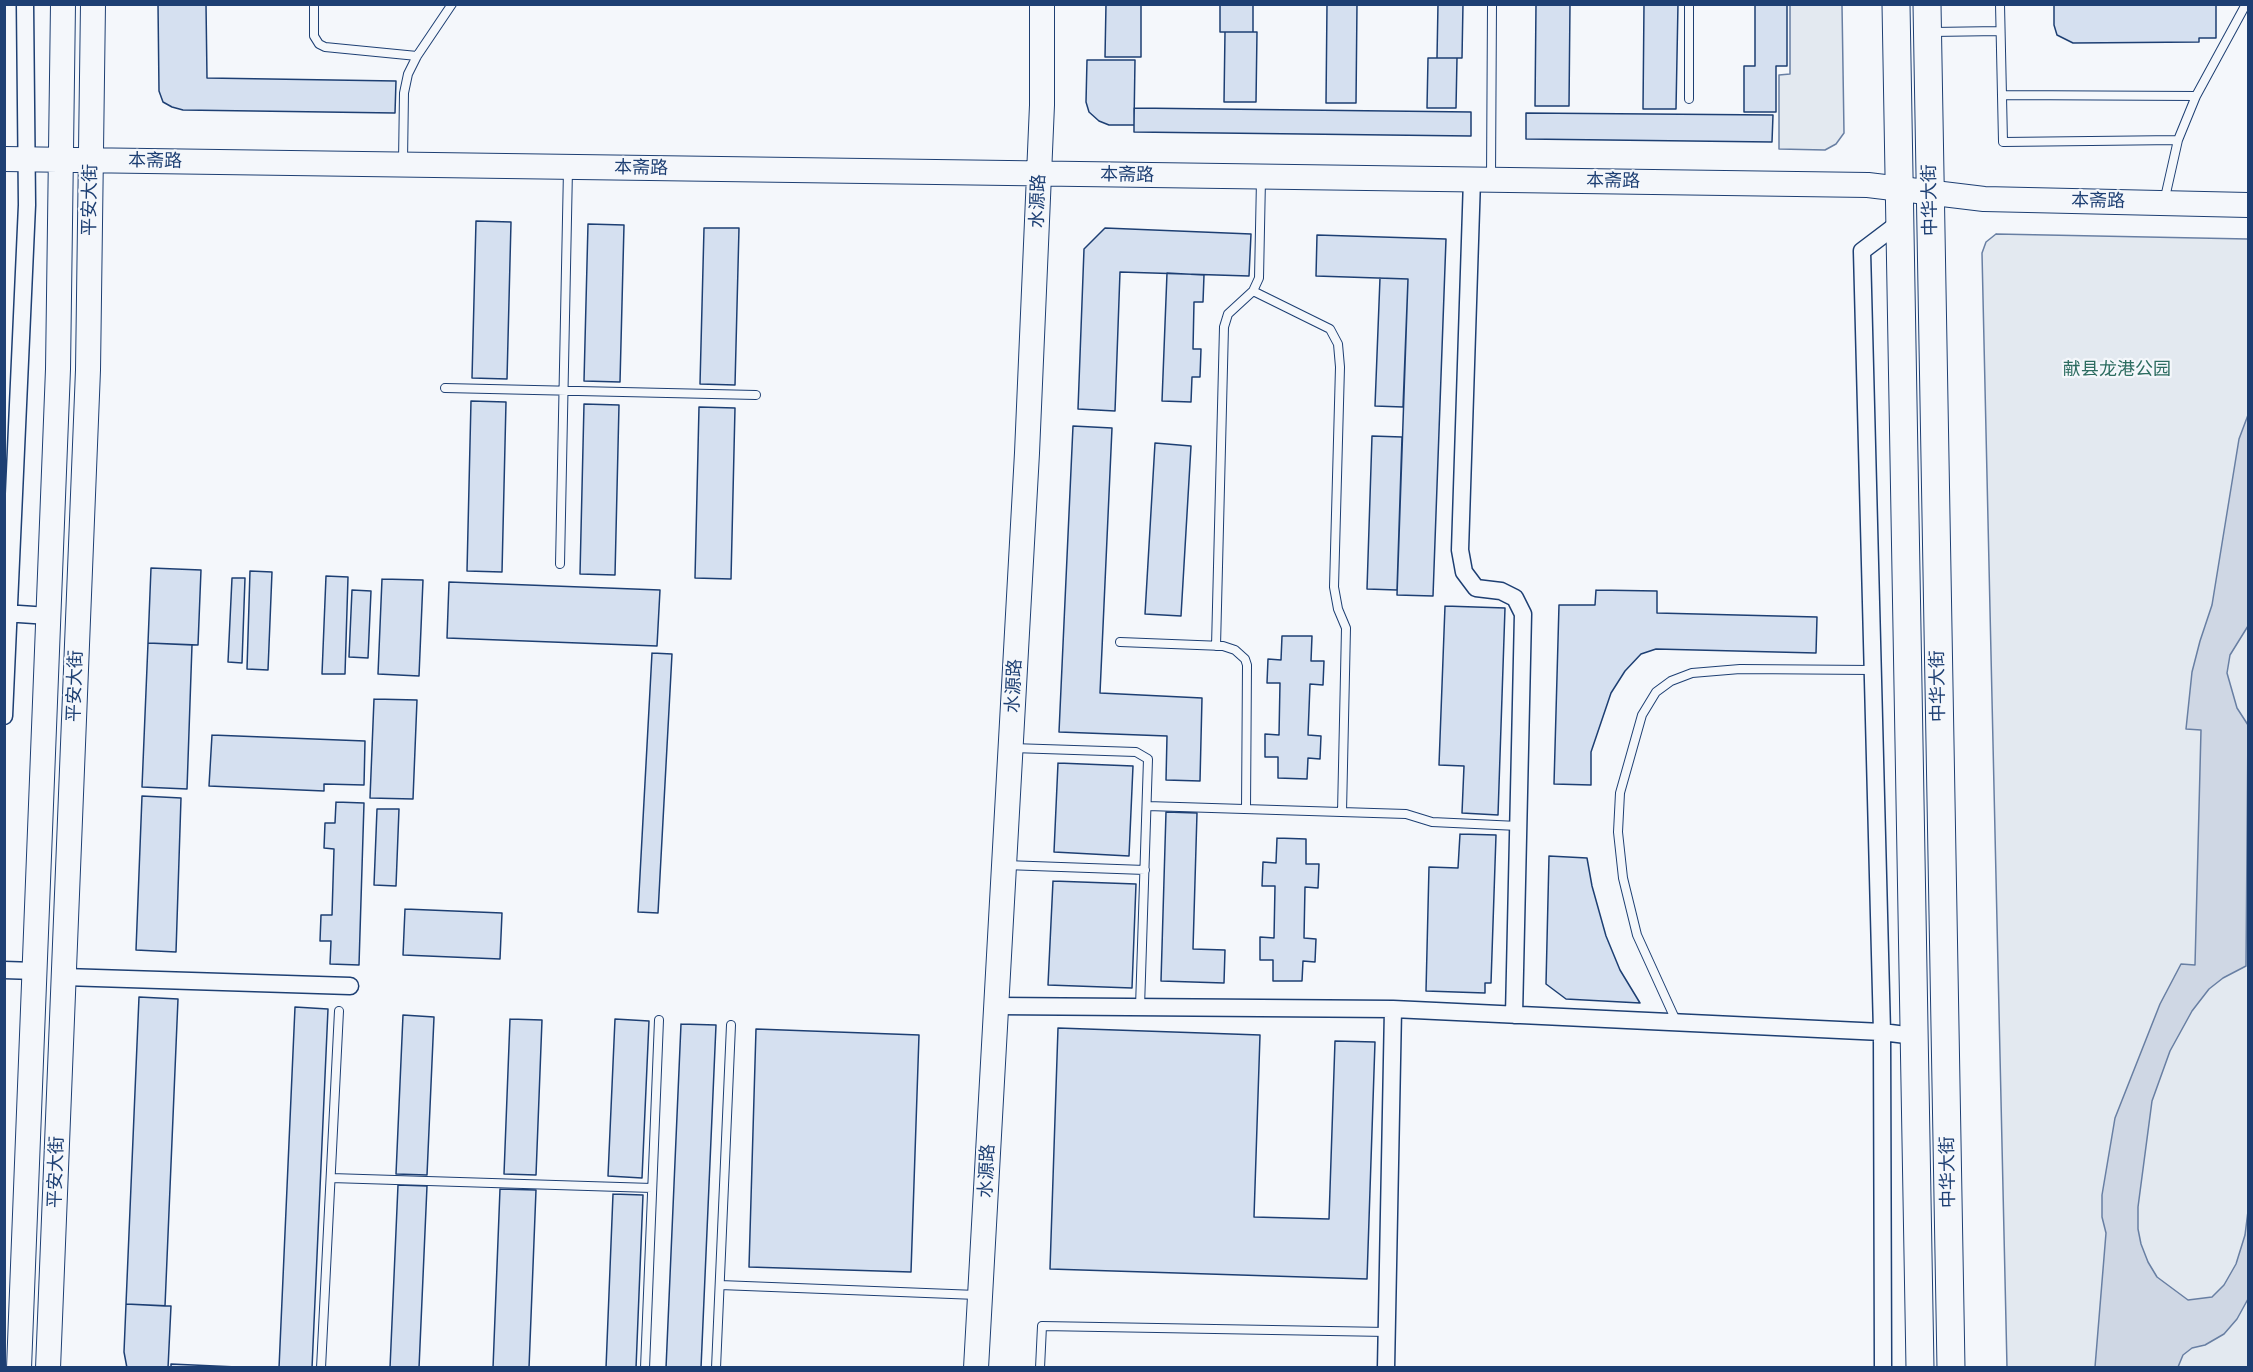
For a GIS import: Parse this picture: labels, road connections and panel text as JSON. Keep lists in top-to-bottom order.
{
  "streets": {
    "main road": ["中华大街"],
    "street": ["本斋路", "平安大街", "水源路"]
  },
  "crossings": [
    ["本斋路", "平安大街"],
    ["本斋路", "中华大街"],
    ["本斋路", "水源路"]
  ],
  "parks": ["献县龙港公园"]
}
